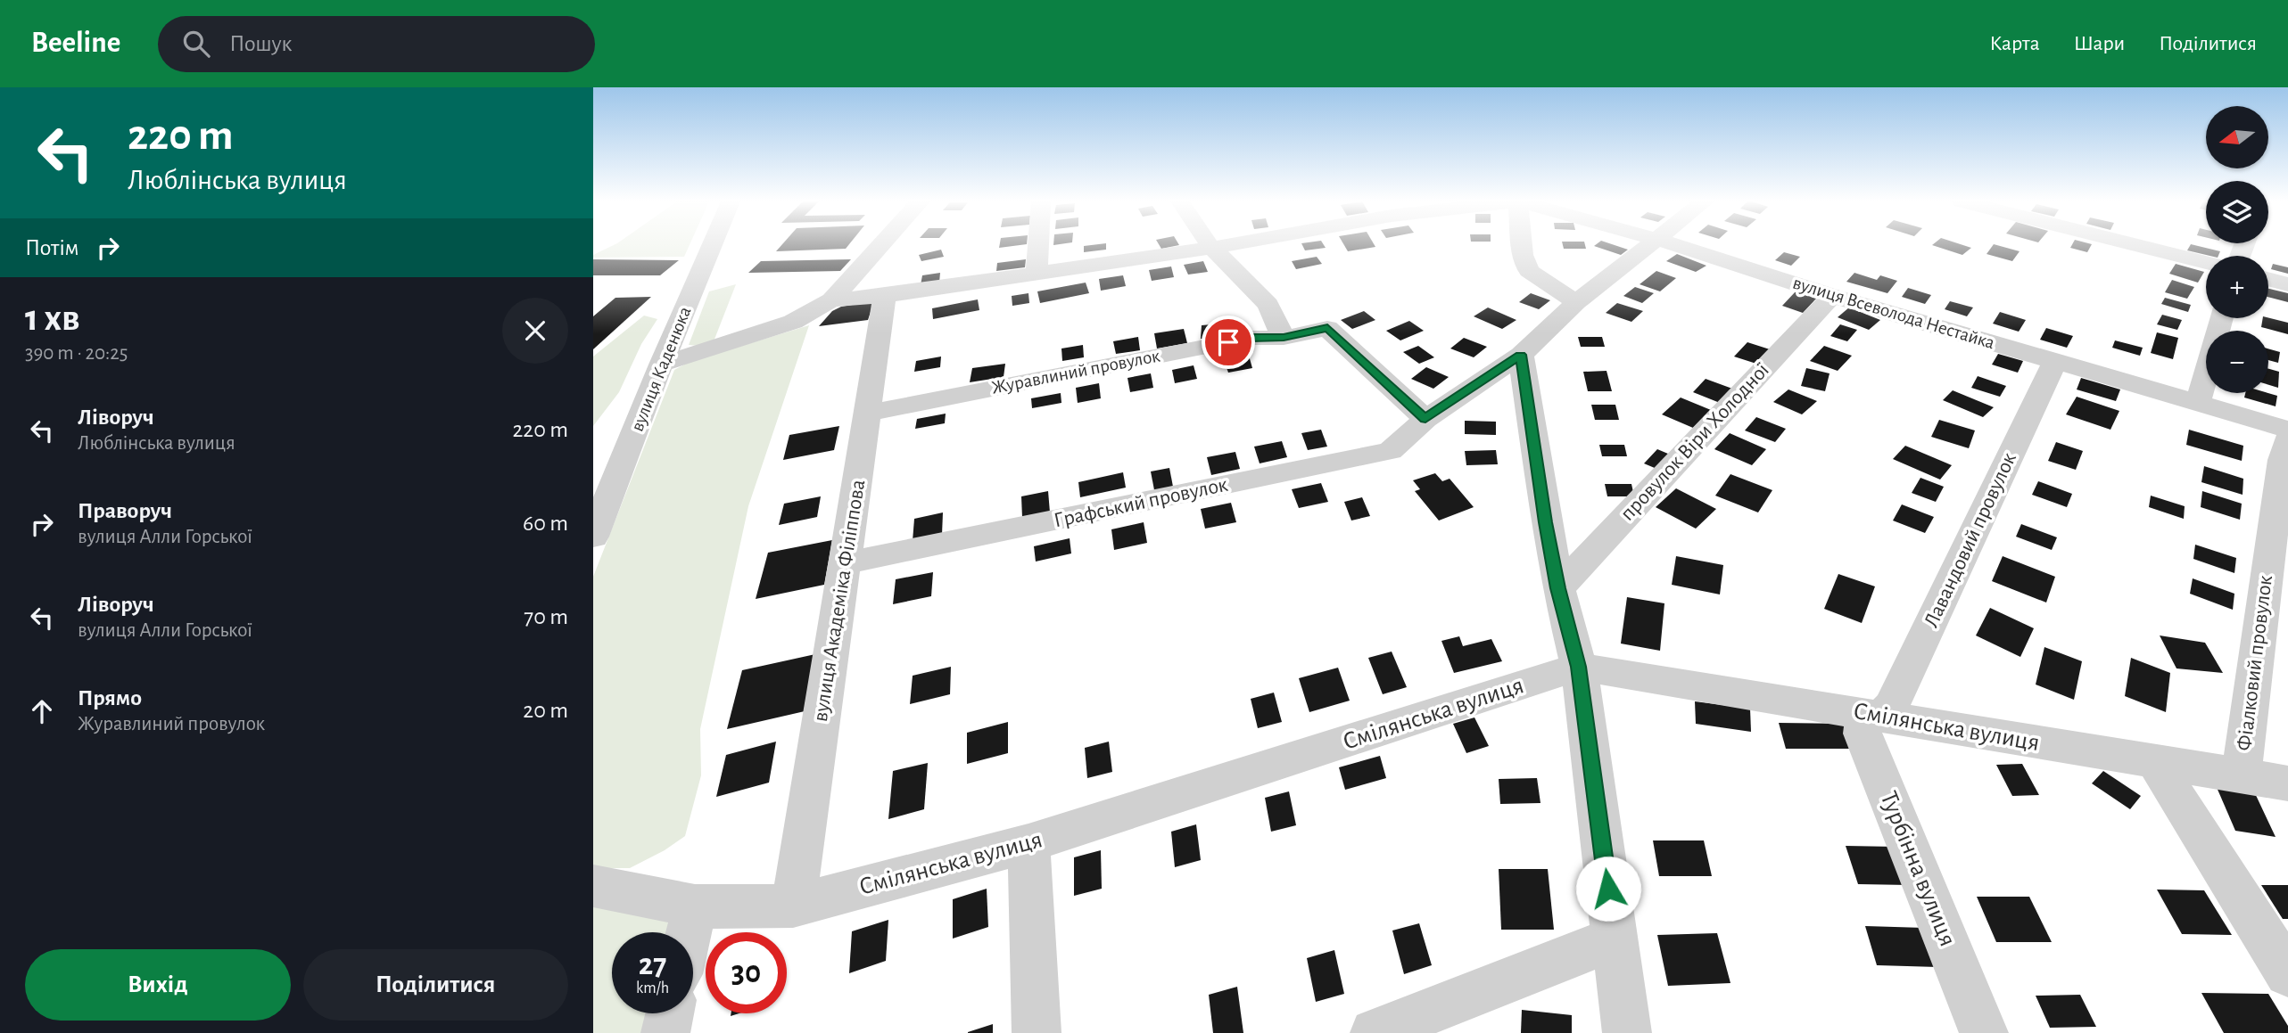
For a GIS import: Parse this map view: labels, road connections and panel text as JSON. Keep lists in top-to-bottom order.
{
  "streets": {
    "street": [
      "вулиця Всеволода Нестайка",
      "вулиця Каденюка",
      "Журавлиний провулок",
      "провулок Віри Холодної",
      "Графський провулок",
      "Лавандовий провулок",
      "вулиця Академіка Філіппова",
      "Фіалковий провулок",
      "Смілянська вулиця",
      "Турбінна вулиця"
    ]
  },
  "crossings": [
    ["вулиця Всеволода Нестайка", "провулок Віри Холодної"],
    ["вулиця Всеволода Нестайка", "Лавандовий провулок"],
    ["вулиця Всеволода Нестайка", "вулиця Академіка Філіппова"],
    ["вулиця Всеволода Нестайка", "Фіалковий провулок"],
    ["Журавлиний провулок", "Графський провулок"],
    ["Журавлиний провулок", "вулиця Академіка Філіппова"],
    ["Графський провулок", "вулиця Академіка Філіппова"],
    ["Лавандовий провулок", "Смілянська вулиця"],
    ["Лавандовий провулок", "Турбінна вулиця"],
    ["вулиця Академіка Філіппова", "Смілянська вулиця"],
    ["Фіалковий провулок", "Смілянська вулиця"],
    ["Смілянська вулиця", "Турбінна вулиця"]
  ],
  "north": "left",
  "page": {
    "header": "Beeline",
    "search": "Пошук",
    "nav": ["Карта", "Шари", "Поділитися"],
    "turn": ["220 m", "Люблінська вулиця"],
    "map_buttons": ["+", "−"],
    "then": "Потім",
    "heading": ["1 хв", "390 m · 20:25"],
    "list": [
      {
        "name": "Ліворуч",
        "note": "Люблінська вулиця",
        "value": "220 m"
      },
      {
        "name": "Праворуч",
        "note": "вулиця Алли Горської",
        "value": "60 m"
      },
      {
        "name": "Ліворуч",
        "note": "вулиця Алли Горської",
        "value": "70 m"
      },
      {
        "name": "Прямо",
        "note": "Журавлиний провулок",
        "value": "20 m"
      }
    ],
    "speed": "27 km/h",
    "limit": "30",
    "buttons": ["Вихід", "Поділитися"]
  }
}
